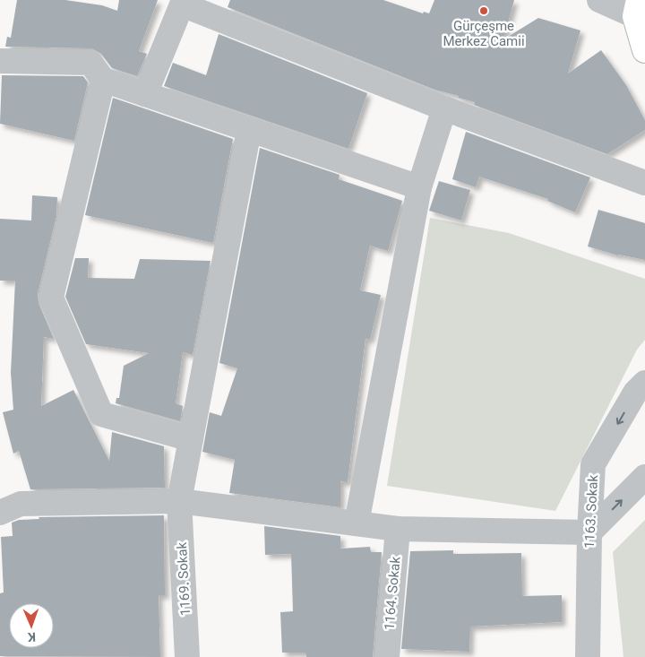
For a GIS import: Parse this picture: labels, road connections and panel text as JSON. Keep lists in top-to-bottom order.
{
  "streets": {
    "street": ["1163. Sokak", "1169. Sokak", "1164. Sokak"]
  },
  "places": ["Gürçeşme Merkez Camii"],
  "north": "bottom"
}
